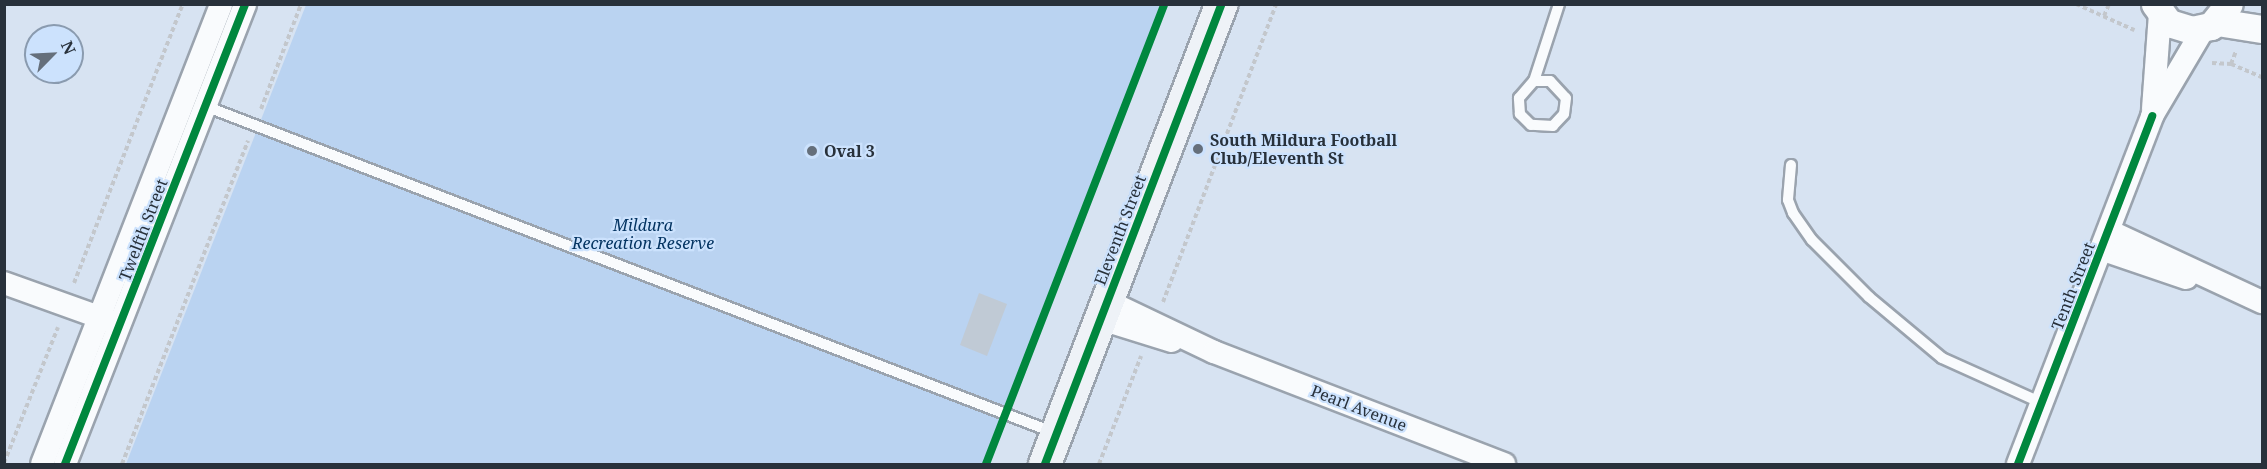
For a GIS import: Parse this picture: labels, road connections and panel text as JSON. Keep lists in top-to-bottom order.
{
  "streets": {
    "main road": ["Eleventh Street"],
    "street": ["Twelfth Street", "Tenth Street", "Pearl Avenue"]
  },
  "crossings": [
    ["Eleventh Street", "Pearl Avenue"]
  ],
  "parks": ["Mildura Recreation Reserve"],
  "places": ["South Mildura Football Club/Eleventh St", "Oval 3"],
  "north": "top right"
}
